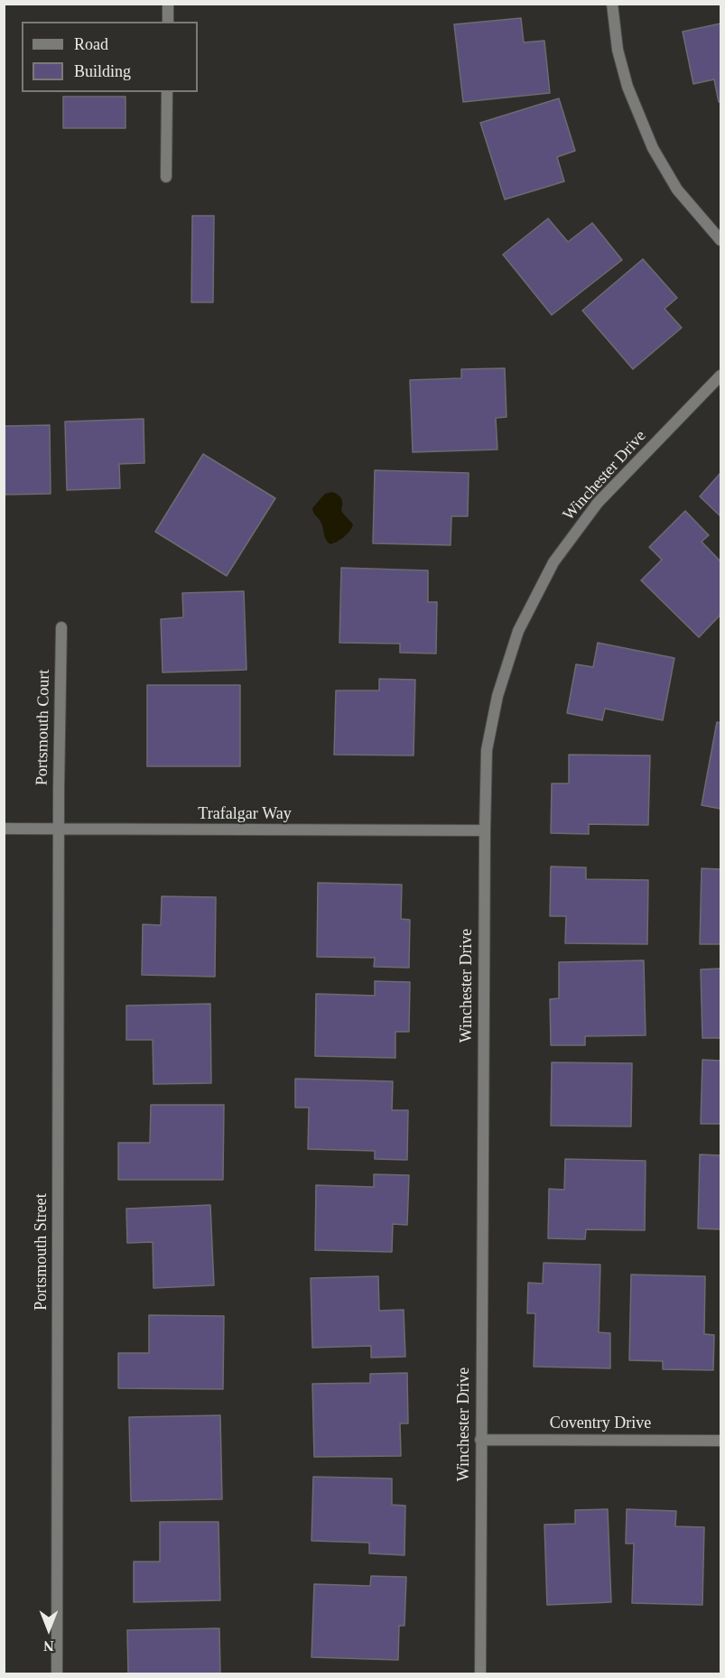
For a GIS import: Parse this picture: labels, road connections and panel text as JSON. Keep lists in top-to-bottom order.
{
  "streets": {
    "street": [
      "Winchester Drive",
      "Portsmouth Court",
      "Trafalgar Way",
      "Portsmouth Street",
      "Coventry Drive"
    ]
  },
  "crossings": [
    ["Winchester Drive", "Trafalgar Way"],
    ["Winchester Drive", "Coventry Drive"],
    ["Portsmouth Court", "Trafalgar Way"],
    ["Portsmouth Court", "Portsmouth Street"],
    ["Trafalgar Way", "Portsmouth Street"]
  ],
  "legend": ["Road", "Building"],
  "north": "bottom"
}
